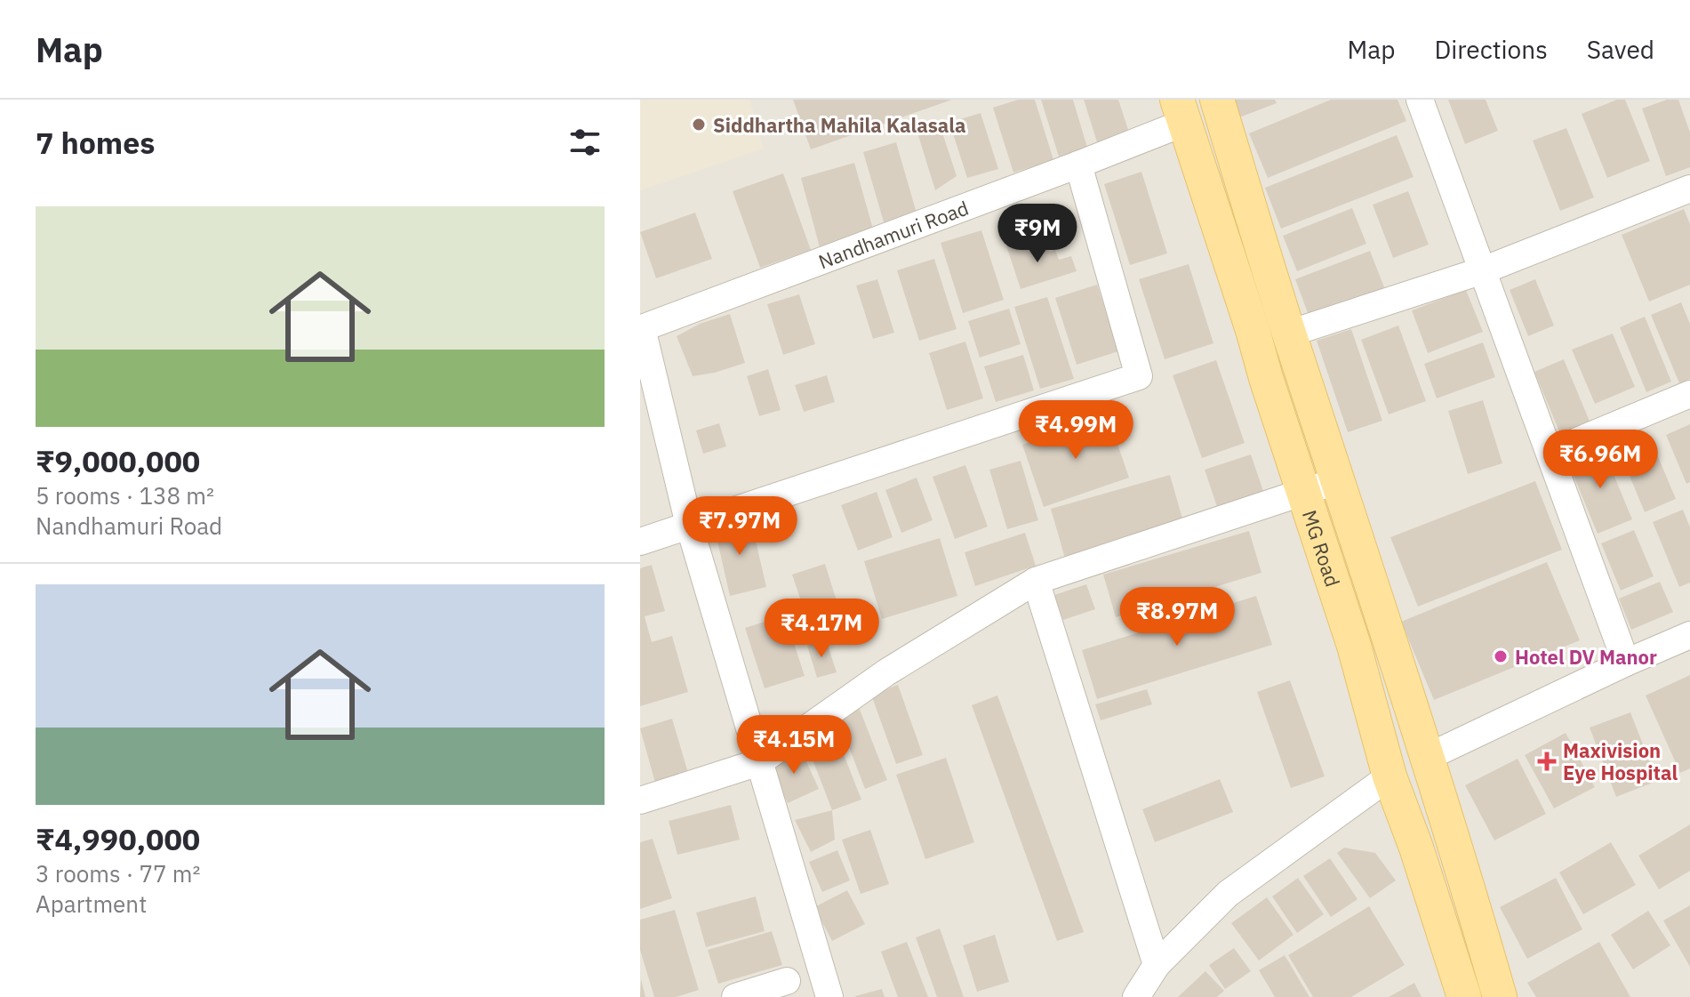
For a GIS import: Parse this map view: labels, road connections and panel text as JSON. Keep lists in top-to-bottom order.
{
  "streets": {
    "main road": ["MG Road"],
    "street": ["Nandhamuri Road"]
  },
  "crossings": [
    ["Nandhamuri Road", "MG Road"]
  ],
  "places": {
    "other": ["Siddhartha Mahila Kalasala", "Hotel DV Manor"],
    "health": ["Maxivision Eye Hospital"]
  },
  "page": {
    "header": "Map",
    "nav": ["Map", "Directions", "Saved"],
    "heading": "7 homes",
    "list": [
      {
        "name": "₹9,000,000",
        "note": "5 rooms · 138 m² · Nandhamuri Road"
      },
      {
        "name": "₹4,990,000",
        "note": "3 rooms · 77 m² · Apartment"
      }
    ],
    "price": [
      "₹9M",
      "₹4.99M",
      "₹6.96M",
      "₹7.97M",
      "₹8.97M",
      "₹4.17M",
      "₹4.15M"
    ]
  }
}
